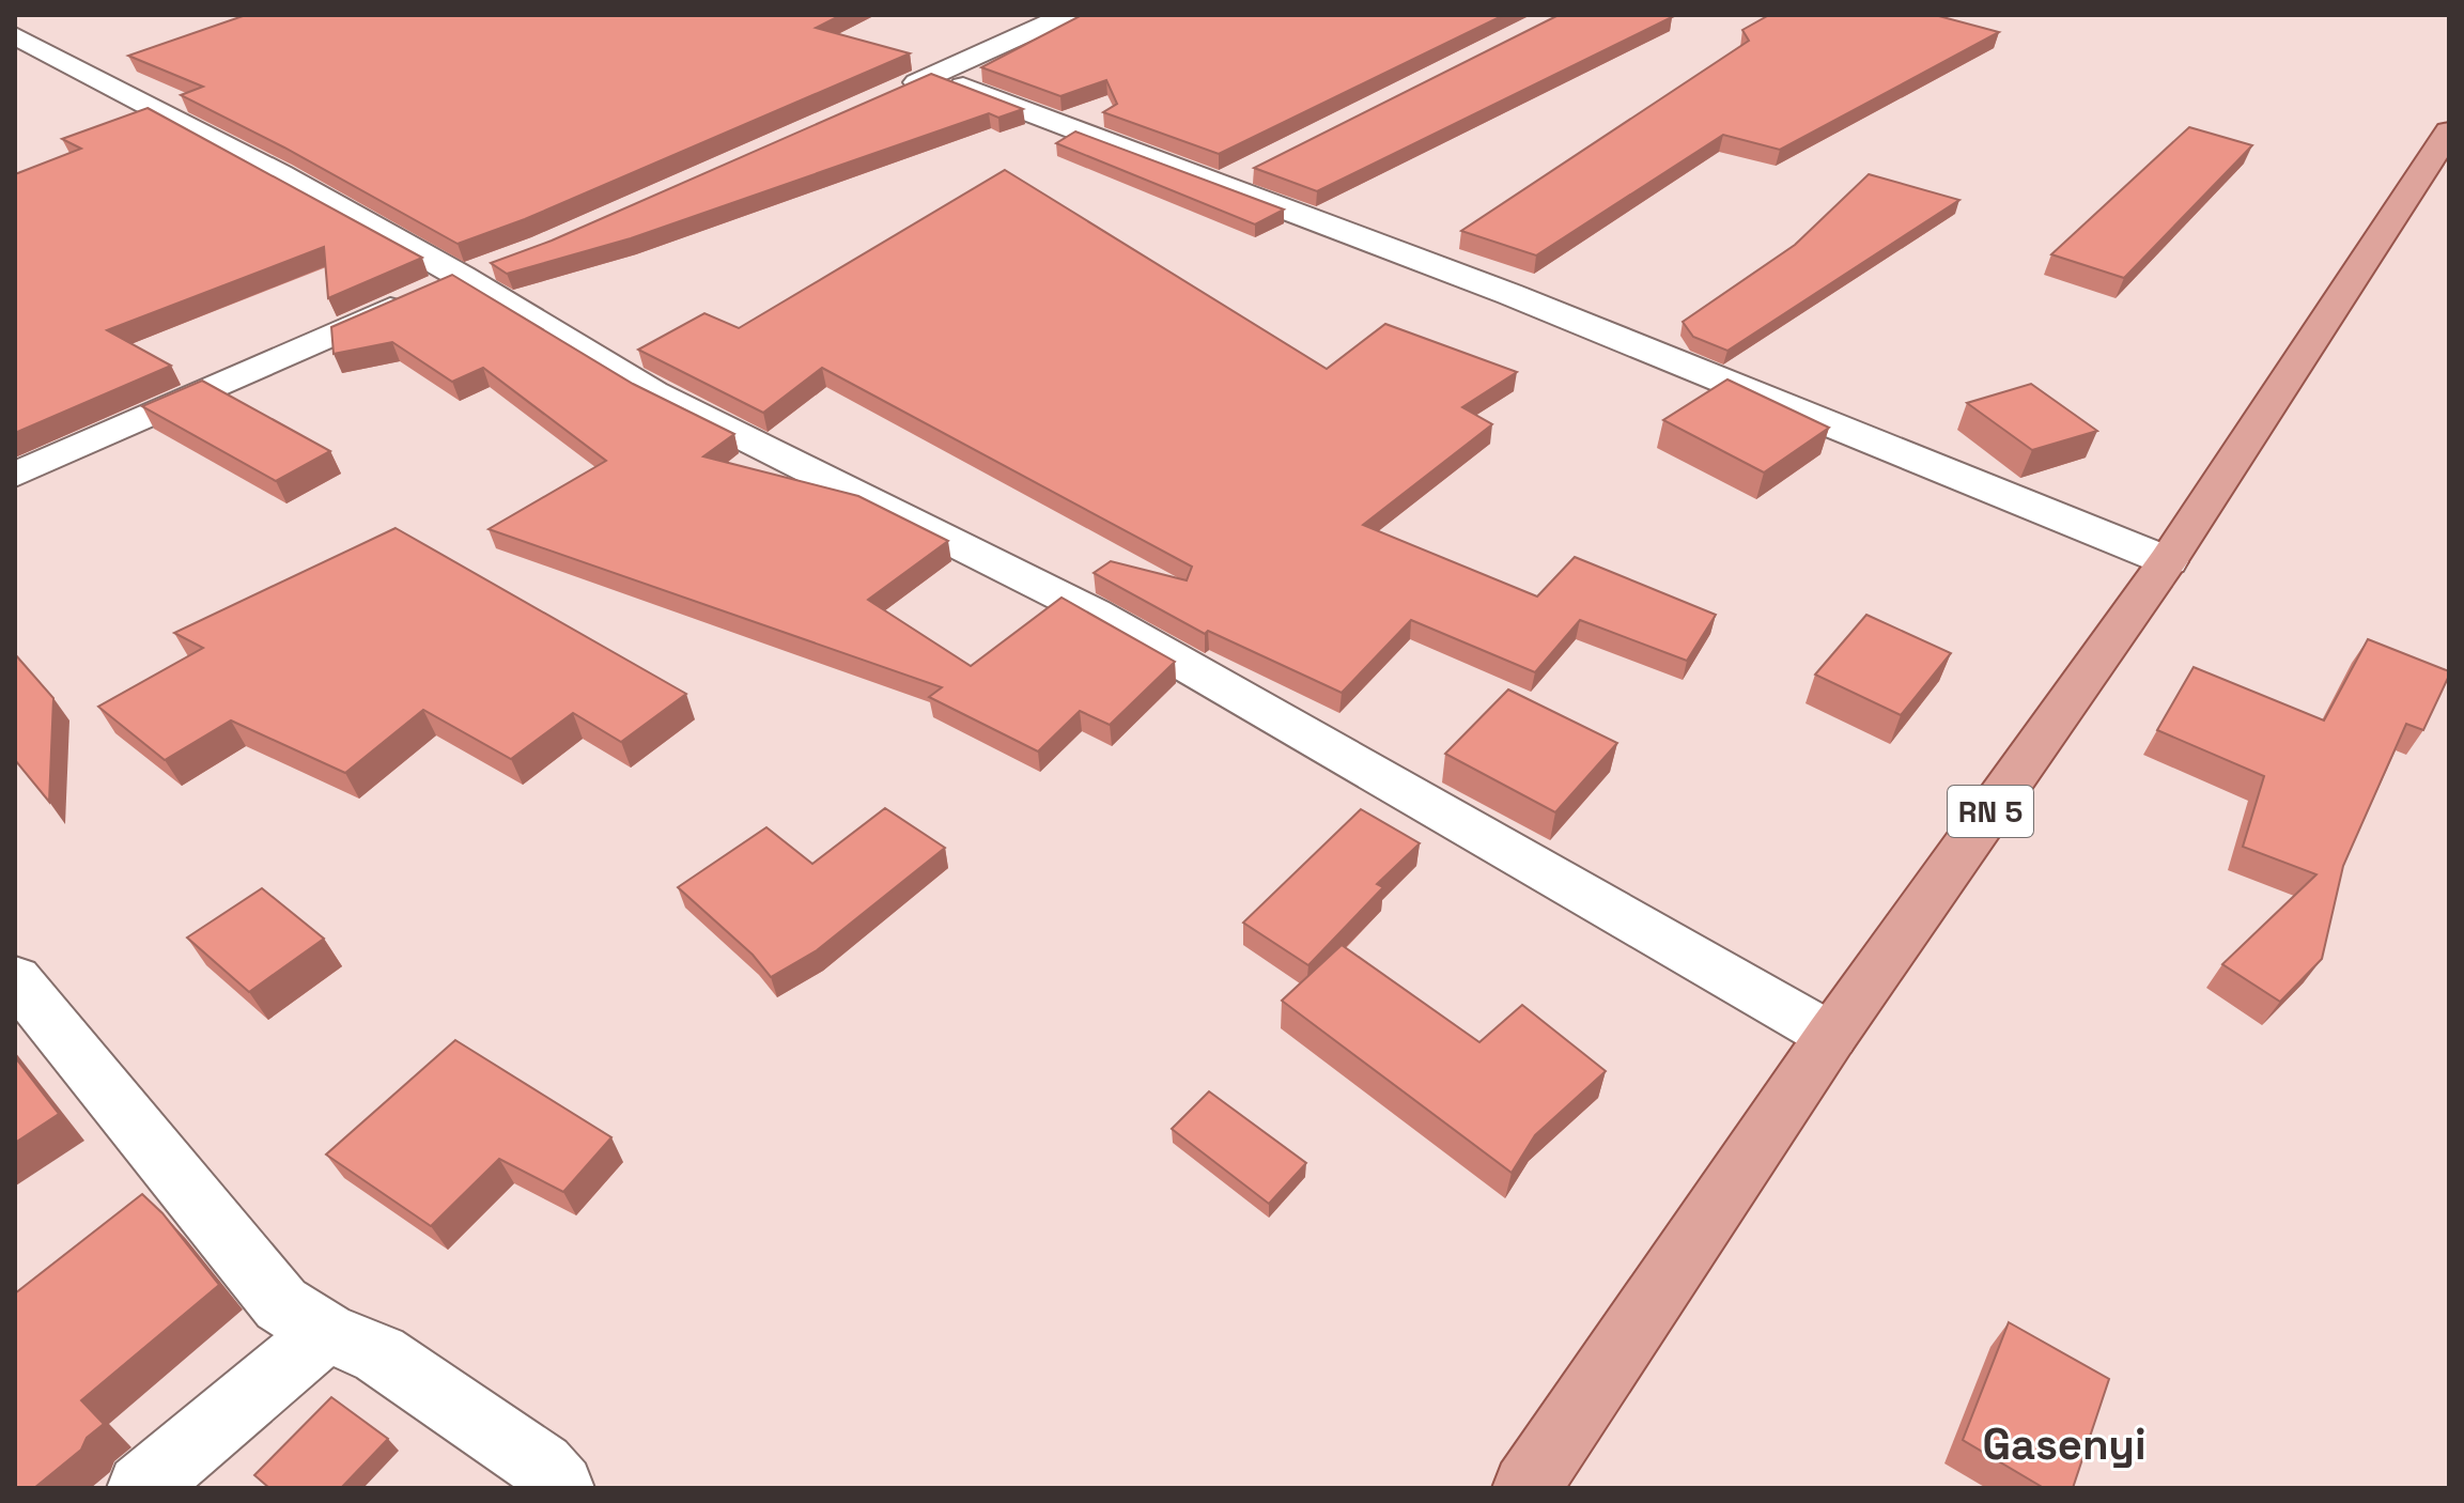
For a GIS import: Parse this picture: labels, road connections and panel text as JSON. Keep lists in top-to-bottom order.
{
  "streets": {
    "main road": ["RN 5"]
  },
  "districts": ["Gasenyi"]
}
